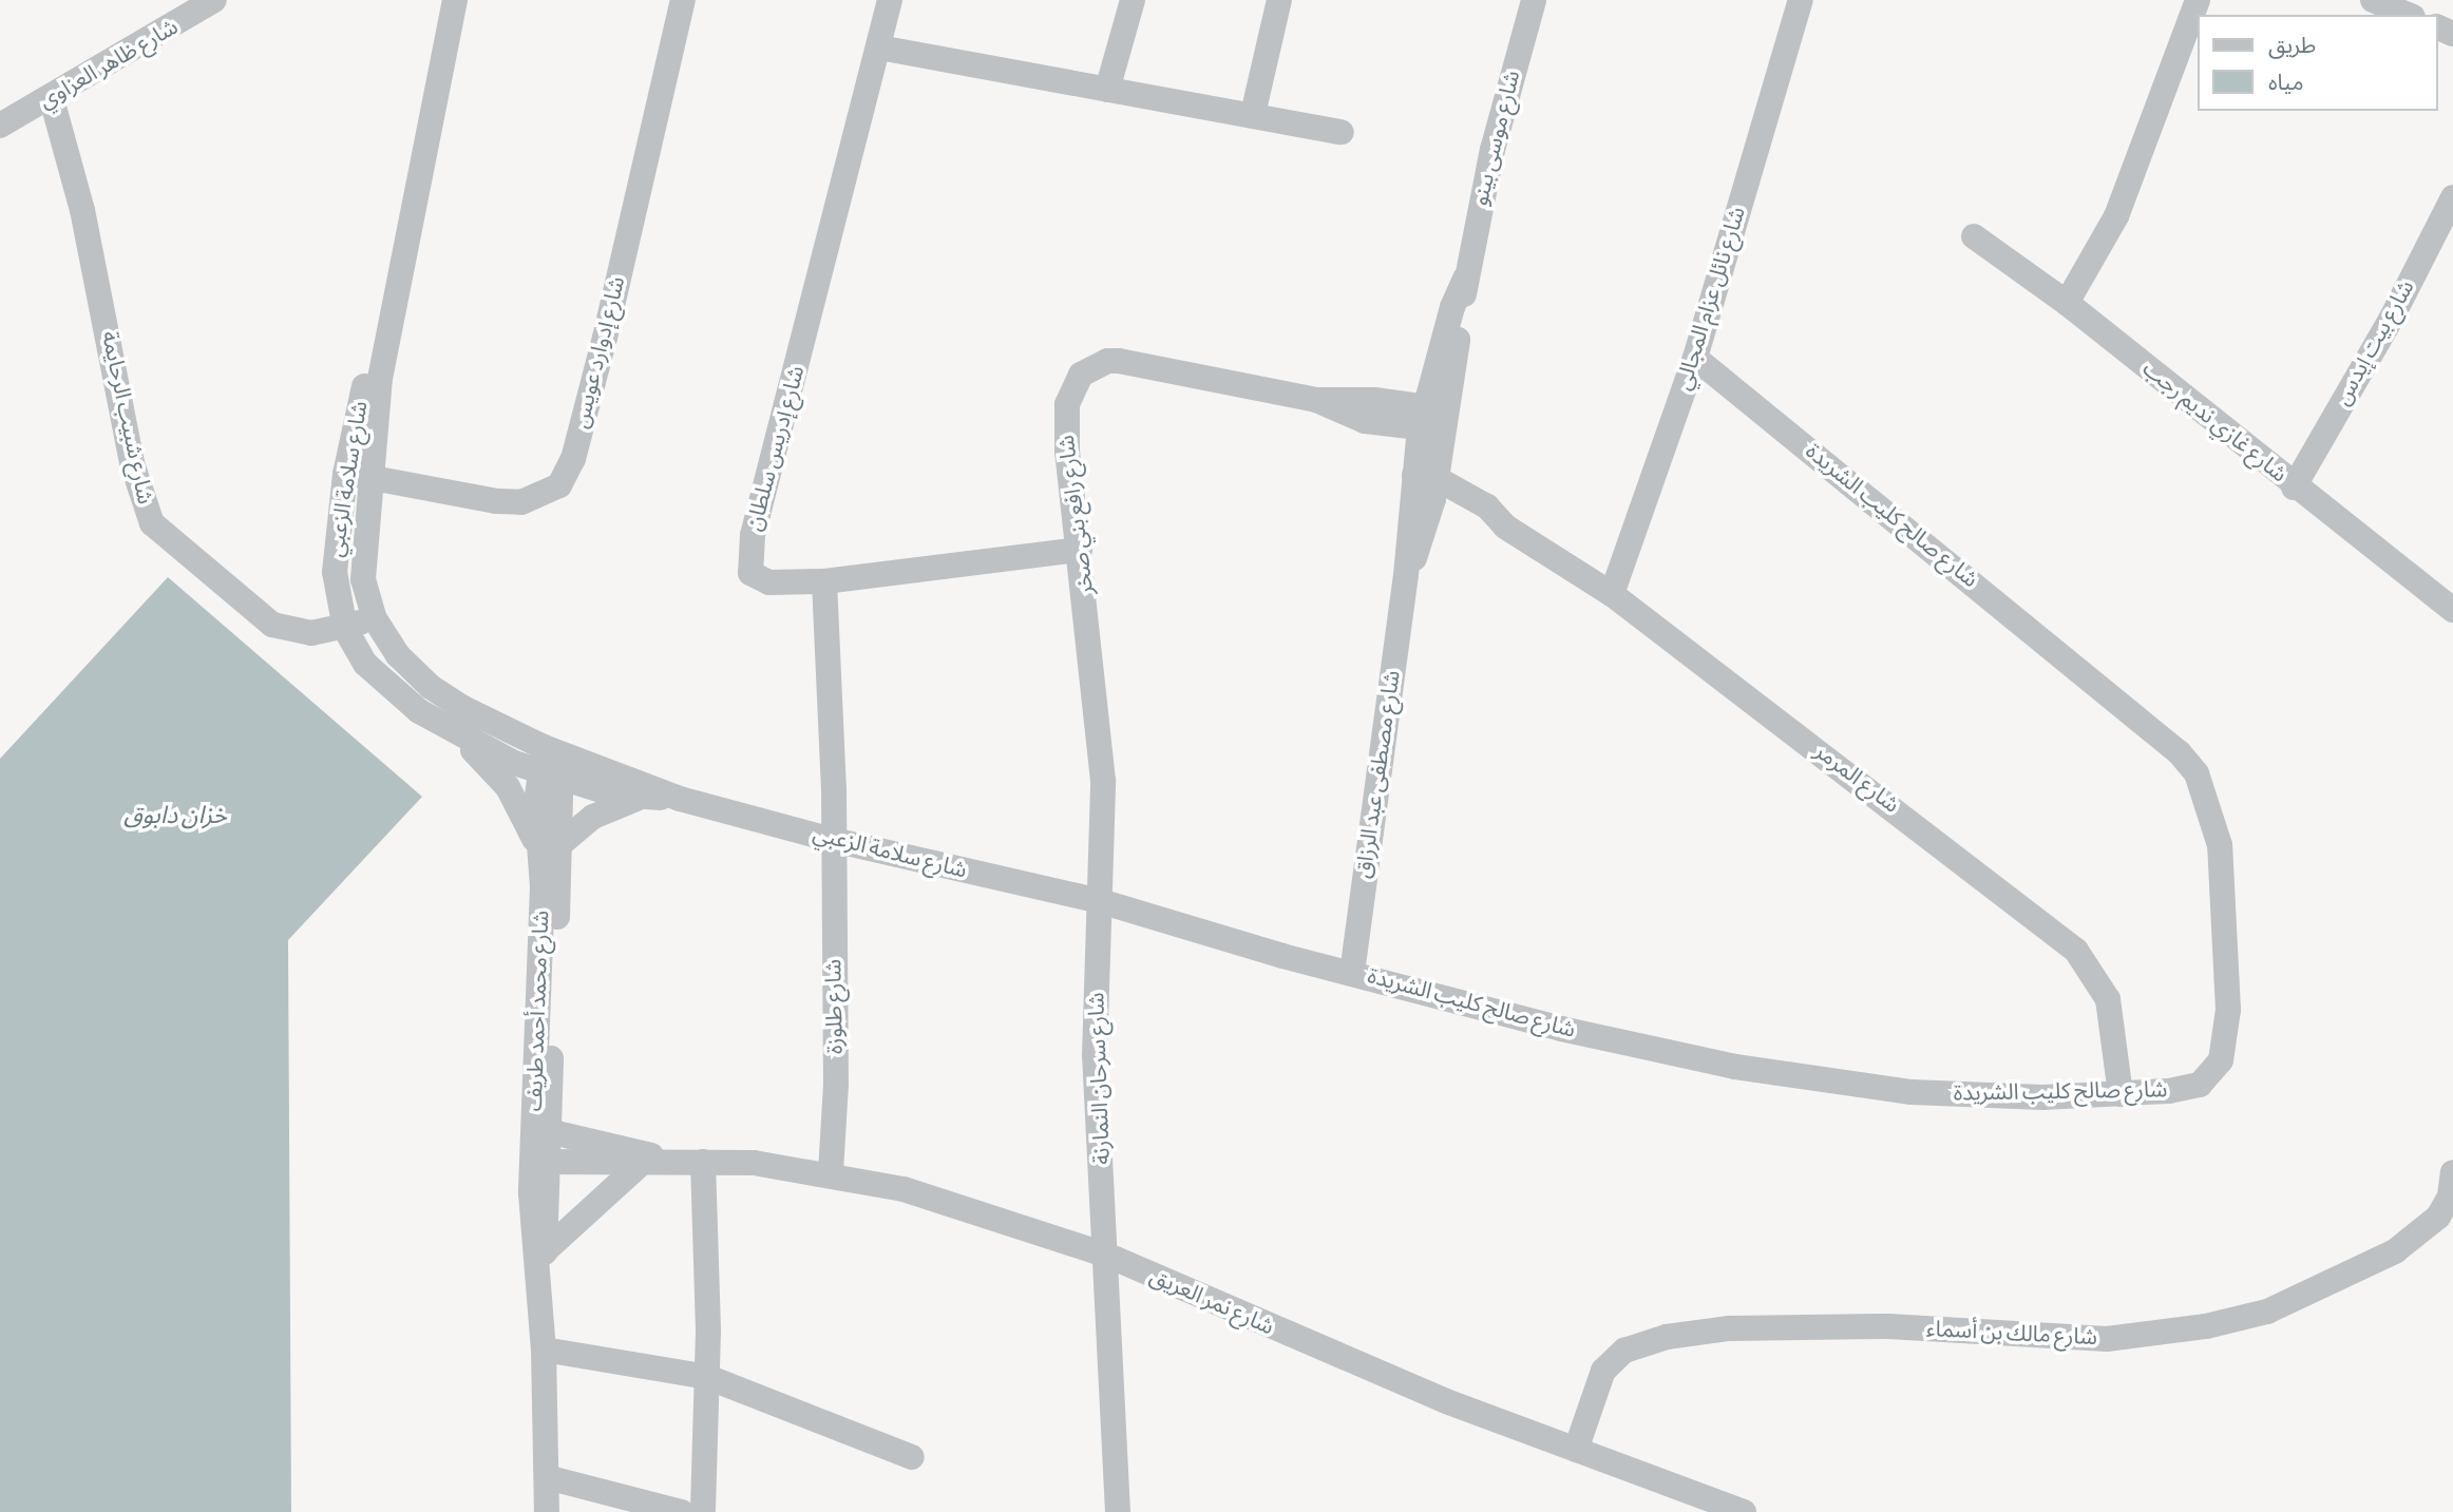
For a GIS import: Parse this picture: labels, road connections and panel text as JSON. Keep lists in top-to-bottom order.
{
  "streets": {
    "street": [
      "شارع ظاهر العزاوي",
      "شارع موسى بينو",
      "شارع نائل عزام المجالي",
      "شارع بيت إيدس",
      "شارع إدوارد عويس",
      "شارع شبيب الرحايمة",
      "شارع غازي نديم رجب",
      "شارع إدريس سلطان",
      "شارع سلامة الزعبي",
      "شارع رافع بني صخر",
      "شارع صالح كليب الشريدة",
      "شارع مصطفى عبد الرزاق",
      "شارع المرمر",
      "شارع طلوزة",
      "شارع محمد أحمد طريف",
      "شارع سرحان النمارنة",
      "شارع نمر العريق",
      "شارع مالك بن أسماء"
    ]
  },
  "crossings": [
    ["شارع ظاهر العزاوي", "شارع شبيب الرحايمة"],
    ["شارع موسى بينو", "شارع رافع بني صخر"],
    ["شارع موسى بينو", "شارع مصطفى عبد الرزاق"],
    ["شارع نائل عزام المجالي", "شارع صالح كليب الشريدة"],
    ["شارع نائل عزام المجالي", "شارع المرمر"],
    ["شارع بيت إيدس", "شارع غازي نديم رجب"],
    ["شارع إدوارد عويس", "شارع سلامة الزعبي"],
    ["شارع شبيب الرحايمة", "شارع سلامة الزعبي"],
    ["شارع إدريس سلطان", "شارع رافع بني صخر"],
    ["شارع إدريس سلطان", "شارع طلوزة"],
    ["شارع سلامة الزعبي", "شارع رافع بني صخر"],
    ["شارع سلامة الزعبي", "شارع صالح كليب الشريدة"],
    ["شارع سلامة الزعبي", "شارع طلوزة"],
    ["شارع سلامة الزعبي", "شارع محمد أحمد طريف"],
    ["شارع سلامة الزعبي", "شارع سرحان النمارنة"],
    ["شارع رافع بني صخر", "شارع صالح كليب الشريدة"],
    ["شارع رافع بني صخر", "شارع مصطفى عبد الرزاق"],
    ["شارع رافع بني صخر", "شارع سرحان النمارنة"],
    ["شارع صالح كليب الشريدة", "شارع مصطفى عبد الرزاق"],
    ["شارع صالح كليب الشريدة", "شارع المرمر"],
    ["شارع صالح كليب الشريدة", "شارع سرحان النمارنة"],
    ["شارع مصطفى عبد الرزاق", "شارع المرمر"],
    ["شارع طلوزة", "شارع نمر العريق"],
    ["شارع محمد أحمد طريف", "شارع نمر العريق"],
    ["شارع سرحان النمارنة", "شارع نمر العريق"],
    ["شارع نمر العريق", "شارع مالك بن أسماء"]
  ],
  "water": ["خزان دابوق"],
  "legend": ["طريق", "مياه"]
}
